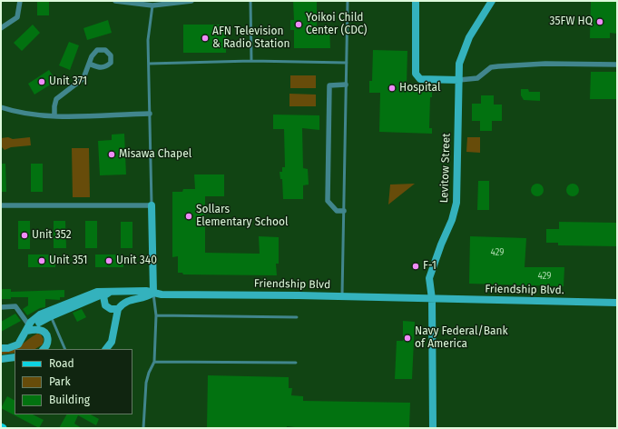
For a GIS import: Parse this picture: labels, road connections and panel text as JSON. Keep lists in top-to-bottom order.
{
  "streets": {
    "street": ["Levitow Street", "Friendship Blvd", "Friendship Blvd."]
  },
  "crossings": [
    ["Levitow Street", "Friendship Blvd"],
    ["Levitow Street", "Friendship Blvd."],
    ["Friendship Blvd", "Friendship Blvd."]
  ],
  "places": [
    "35FW HQ",
    "Yoikoi Child Center (CDC)",
    "AFN Television & Radio Station",
    "Unit 371",
    "Hospital",
    "Misawa Chapel",
    "Sollars Elementary School",
    "Unit 352",
    "Unit 351",
    "Unit 340",
    "F-1",
    "Navy Federal/Bank of America"
  ],
  "house_numbers": ["429", "429"],
  "legend": ["Road", "Park", "Building"]
}
